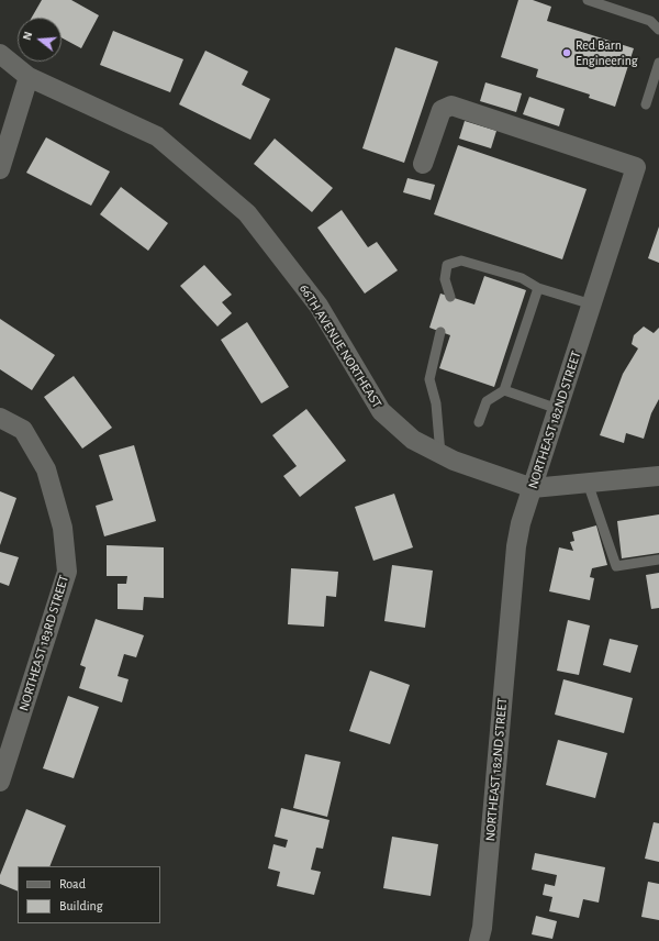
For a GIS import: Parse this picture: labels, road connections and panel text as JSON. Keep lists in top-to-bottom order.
{
  "streets": {
    "street": ["66TH AVENUE NORTHEAST", "NORTHEAST 182ND STREET", "NORTHEAST 183RD STREET"]
  },
  "crossings": [
    ["66TH AVENUE NORTHEAST", "NORTHEAST 182ND STREET"]
  ],
  "places": ["Red Barn Engineering"],
  "legend": ["Road", "Building"],
  "north": "left"
}
